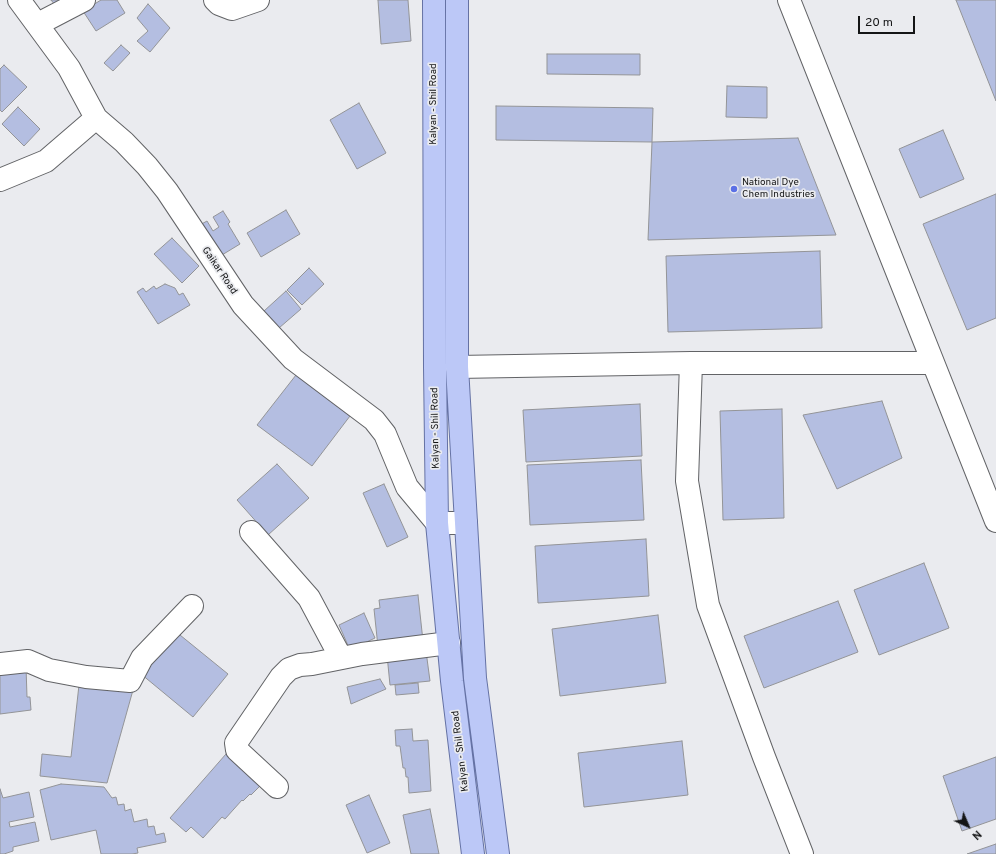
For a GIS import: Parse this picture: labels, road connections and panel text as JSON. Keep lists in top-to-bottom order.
{
  "streets": {
    "main road": ["Kalyan - Shil Road"],
    "street": ["Gaikar Road"]
  },
  "crossings": [
    ["Kalyan - Shil Road", "Gaikar Road"]
  ],
  "places": ["National Dye Chem Industries"],
  "scale_bar": "20 m",
  "north": "bottom right"
}
